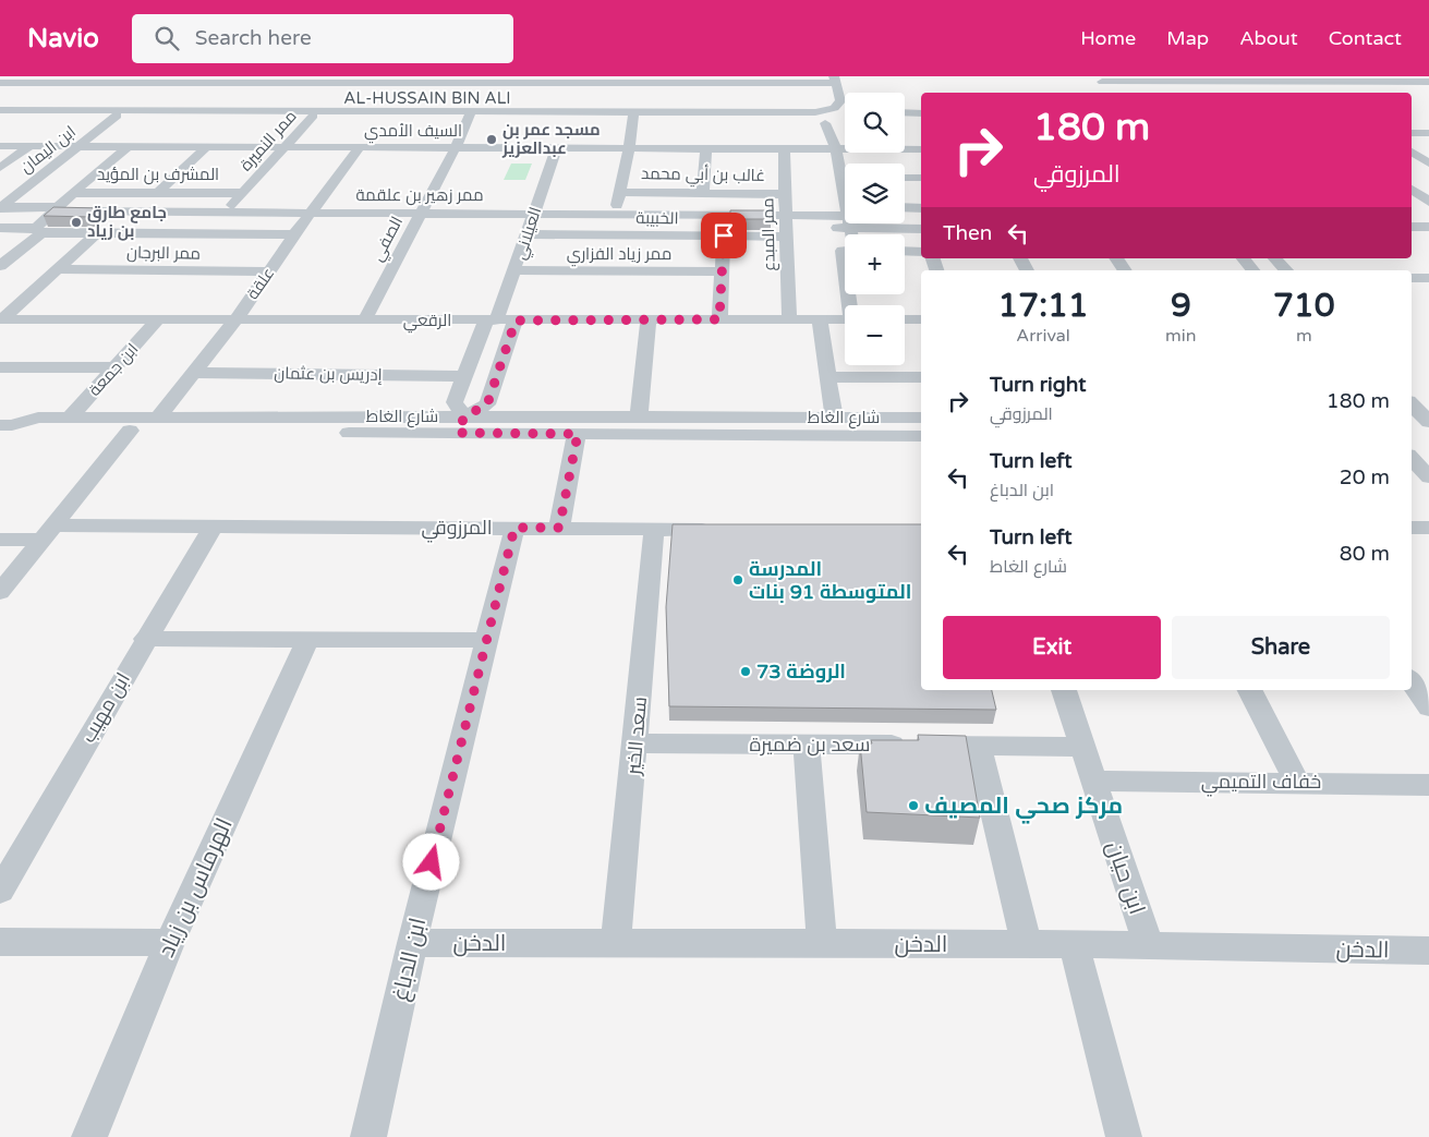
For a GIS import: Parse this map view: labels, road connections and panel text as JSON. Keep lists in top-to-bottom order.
{
  "streets": {
    "street": [
      "AL-HUSSAIN BIN ALI",
      "السيف الأمدي",
      "ممر النميرة",
      "ابن اليمان",
      "المشرف بن المؤيد",
      "غالب بن أبي محمد",
      "ممر زهير بن علقمة",
      "الخبيبة",
      "العيلاني",
      "ممر المبدع",
      "الصفي",
      "ممر البرجان",
      "ممر زياد الفزاري",
      "علقة",
      "الرقعي",
      "ابن جمعة",
      "إدريس بن عثمان",
      "شارع الغاط",
      "المرزوقي",
      "ابن مهيب",
      "سعد الخير",
      "سعد بن ضميرة",
      "خفاف التميمي",
      "ابن حيان",
      "الهرماس بن زياد",
      "الدخن",
      "ابن الدباغ"
    ]
  },
  "crossings": [
    ["AL-HUSSAIN BIN ALI", "ممر النميرة"],
    ["AL-HUSSAIN BIN ALI", "ابن اليمان"],
    ["AL-HUSSAIN BIN ALI", "الصفي"],
    ["السيف الأمدي", "ممر النميرة"],
    ["السيف الأمدي", "ابن اليمان"],
    ["السيف الأمدي", "العيلاني"],
    ["السيف الأمدي", "ممر المبدع"],
    ["السيف الأمدي", "الصفي"],
    ["السيف الأمدي", "علقة"],
    ["ممر النميرة", "المشرف بن المؤيد"],
    ["ممر النميرة", "ممر زهير بن علقمة"],
    ["ابن اليمان", "ممر زهير بن علقمة"],
    ["غالب بن أبي محمد", "ممر المبدع"],
    ["ممر زهير بن علقمة", "الخبيبة"],
    ["ممر زهير بن علقمة", "العيلاني"],
    ["ممر زهير بن علقمة", "ممر المبدع"],
    ["ممر زهير بن علقمة", "الصفي"],
    ["ممر زهير بن علقمة", "علقة"],
    ["الخبيبة", "العيلاني"],
    ["الخبيبة", "ممر المبدع"],
    ["العيلاني", "ممر زياد الفزاري"],
    ["العيلاني", "الرقعي"],
    ["العيلاني", "إدريس بن عثمان"],
    ["العيلاني", "شارع الغاط"],
    ["ممر المبدع", "الرقعي"],
    ["الصفي", "الرقعي"],
    ["ممر البرجان", "علقة"],
    ["علقة", "الرقعي"],
    ["علقة", "إدريس بن عثمان"],
    ["علقة", "شارع الغاط"],
    ["الرقعي", "ابن جمعة"],
    ["ابن جمعة", "شارع الغاط"],
    ["المرزوقي", "ابن مهيب"],
    ["المرزوقي", "سعد الخير"],
    ["المرزوقي", "ابن الدباغ"],
    ["سعد الخير", "سعد بن ضميرة"],
    ["سعد الخير", "الدخن"],
    ["سعد بن ضميرة", "ابن حيان"],
    ["خفاف التميمي", "ابن حيان"],
    ["ابن حيان", "الدخن"],
    ["الدخن", "ابن الدباغ"]
  ],
  "places": [
    "مسجد عمر بن عبدالعزيز",
    "جامع طارق بن زياد",
    "المدرسة المتوسطة 91 بنات",
    "الروضة 73",
    "مركز صحي المصيف"
  ],
  "page": {
    "header": "Navio",
    "search": "Search here",
    "nav": [
      "Home",
      "Map",
      "About",
      "Contact"
    ],
    "map_buttons": ["+", "−"],
    "turn": ["180 m", "المرزوقي"],
    "then": "Then",
    "eta": [
      "17:11",
      "Arrival",
      "9",
      "min",
      "710",
      "m"
    ],
    "list": [
      {
        "name": "Turn right",
        "note": "المرزوقي",
        "value": "180 m"
      },
      {
        "name": "Turn left",
        "note": "ابن الدباغ",
        "value": "20 m"
      },
      {
        "name": "Turn left",
        "note": "شارع الغاط",
        "value": "80 m"
      }
    ],
    "buttons": ["Exit", "Share"]
  }
}
